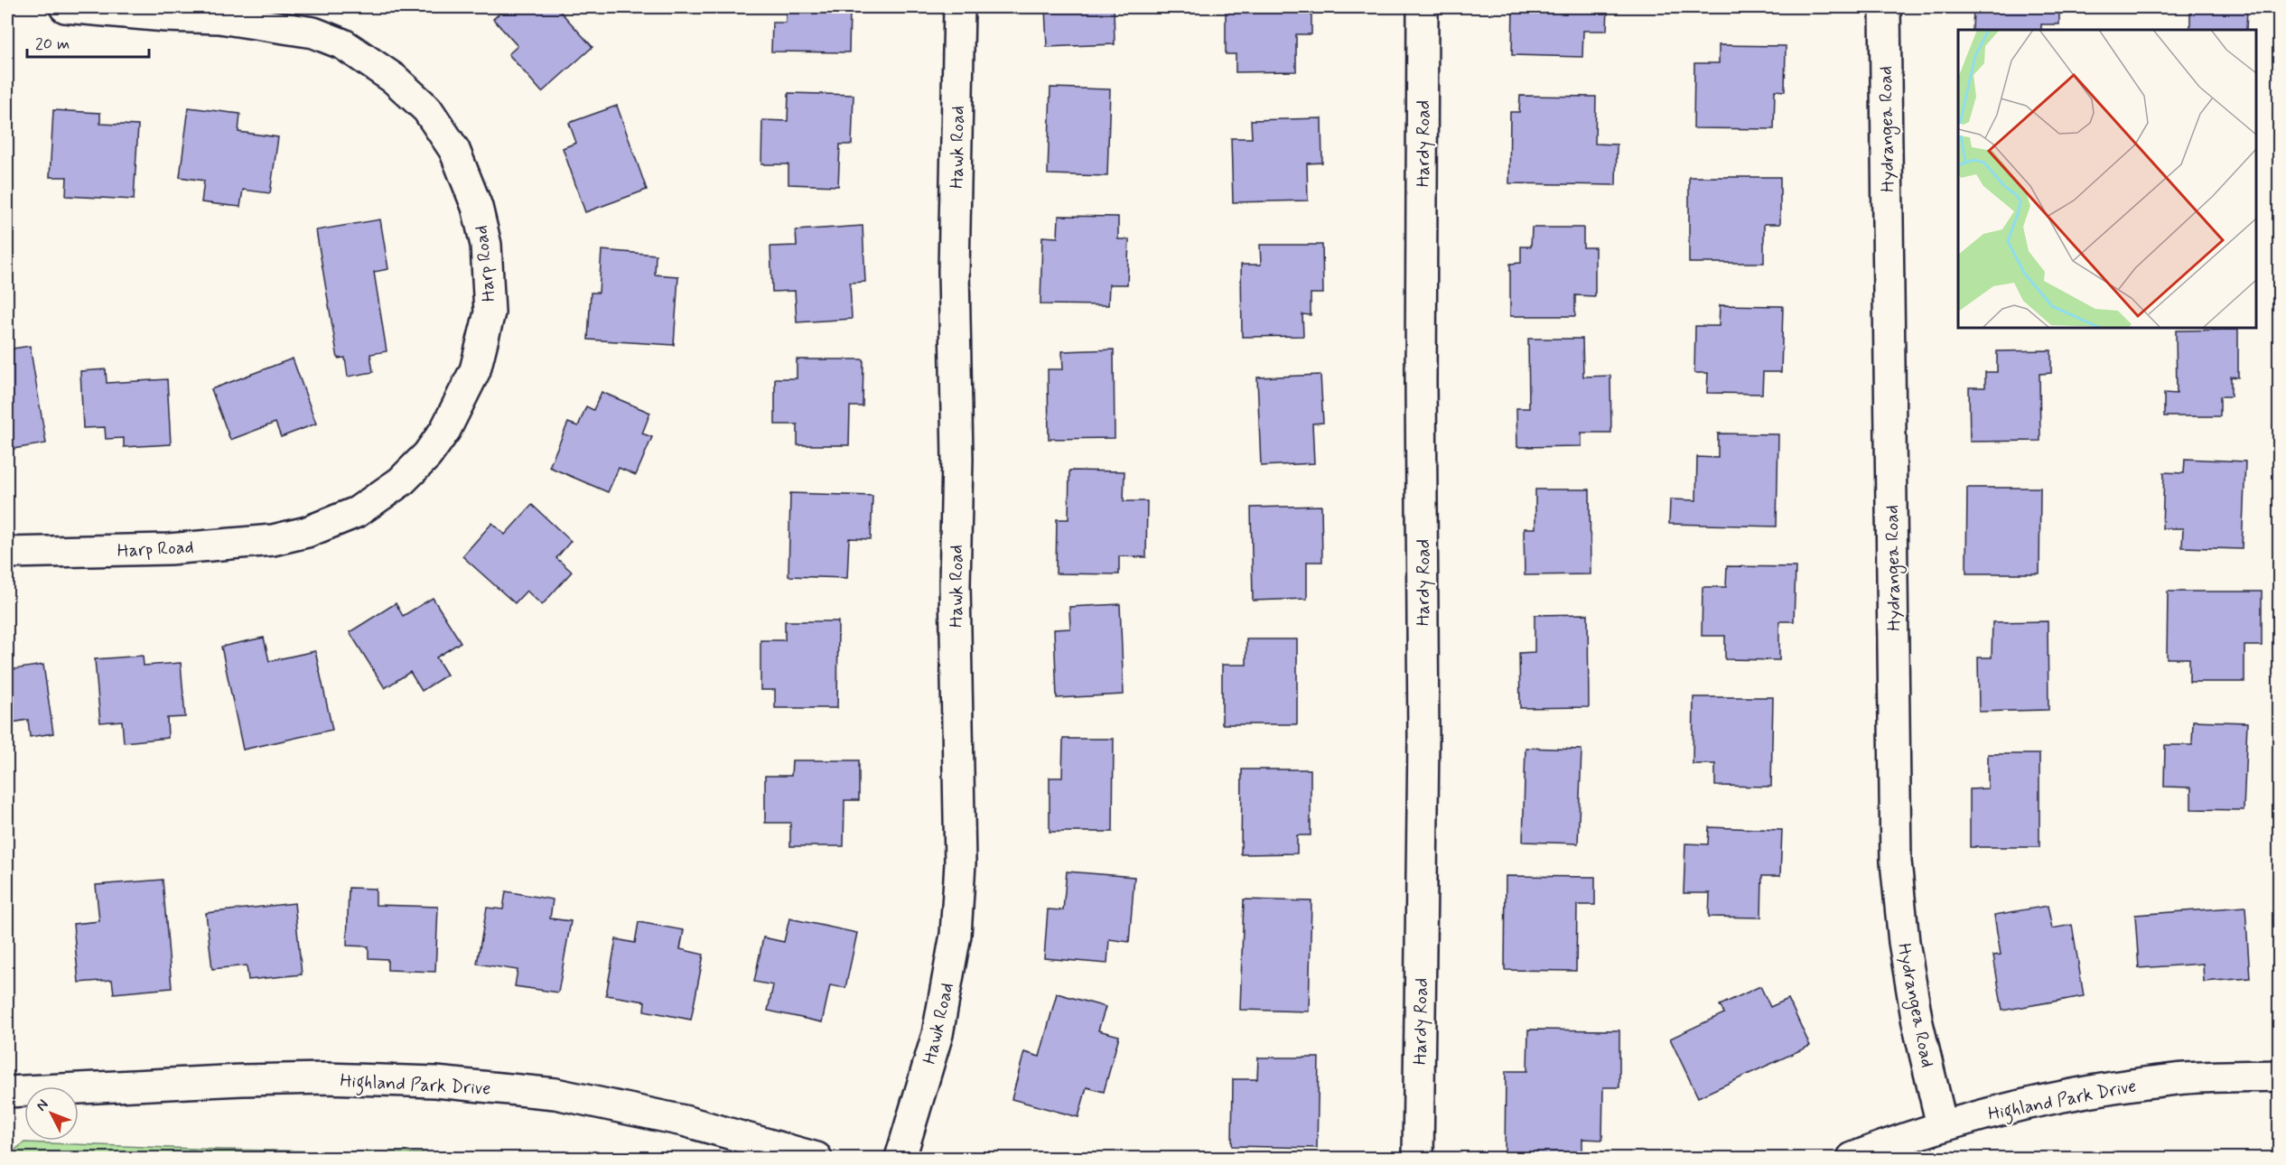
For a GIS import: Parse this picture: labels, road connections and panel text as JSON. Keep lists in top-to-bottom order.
{
  "streets": {
    "street": [
      "Hydrangea Road",
      "Hardy Road",
      "Hawk Road",
      "Harp Road",
      "Highland Park Drive"
    ]
  },
  "crossings": [
    ["Hydrangea Road", "Highland Park Drive"]
  ],
  "scale_bar": "20 m",
  "north": "top left"
}
